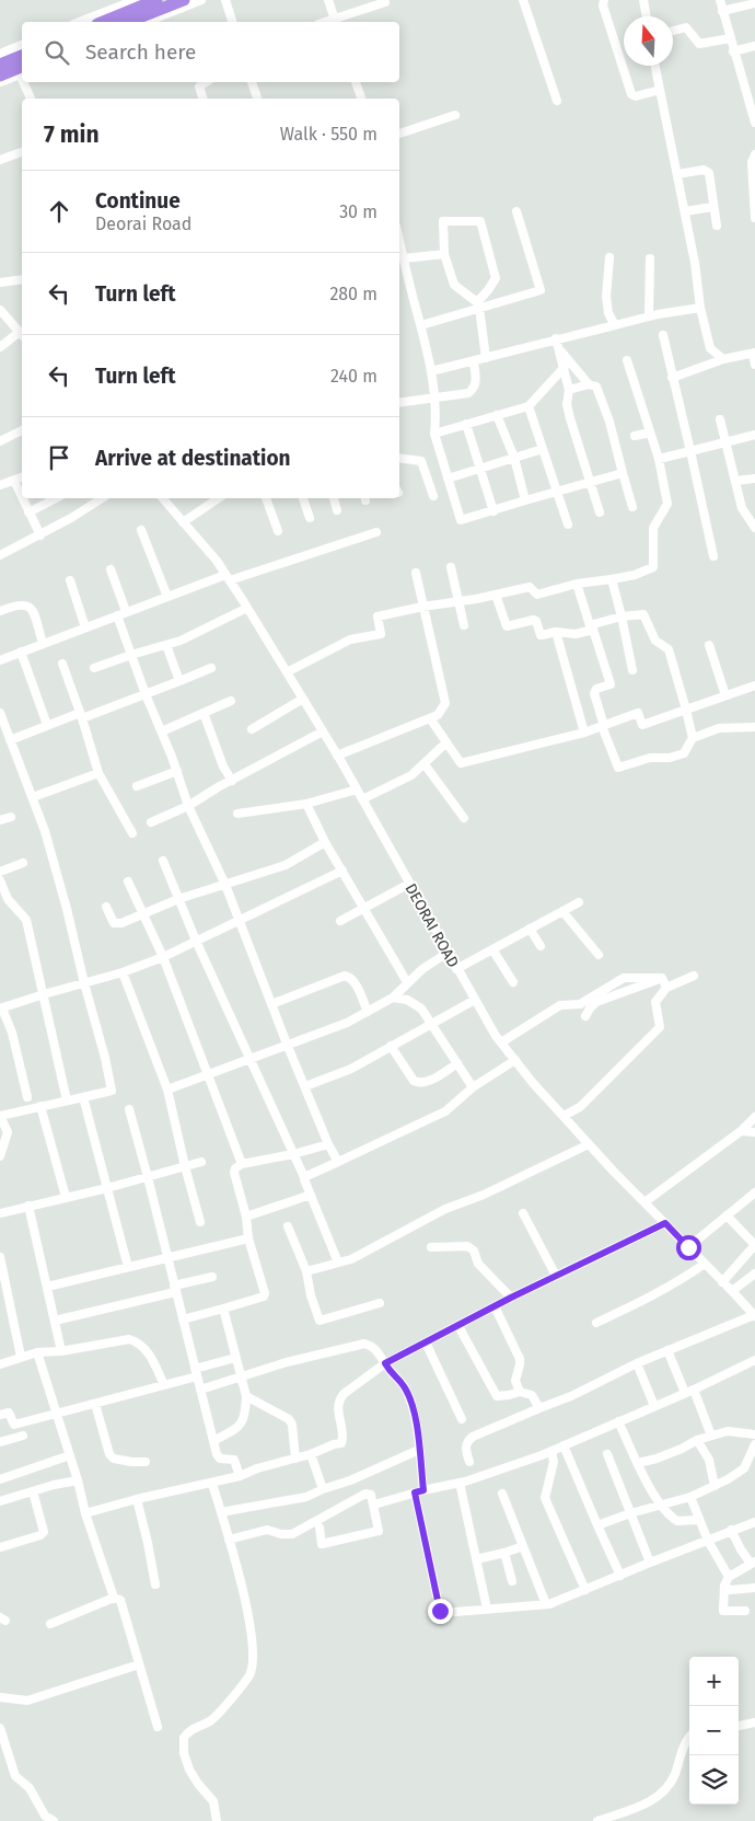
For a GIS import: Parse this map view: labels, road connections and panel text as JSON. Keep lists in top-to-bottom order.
{
  "streets": {
    "street": ["DEORAI ROAD"]
  },
  "north": "top",
  "page": {
    "search": "Search here",
    "heading": ["7 min", "Walk · 550 m"],
    "list": [
      ["Continue", "Deorai Road", "30 m"],
      ["Turn left", "280 m"],
      ["Turn left", "240 m"],
      "Arrive at destination"
    ],
    "map_buttons": ["+", "−"]
  }
}
